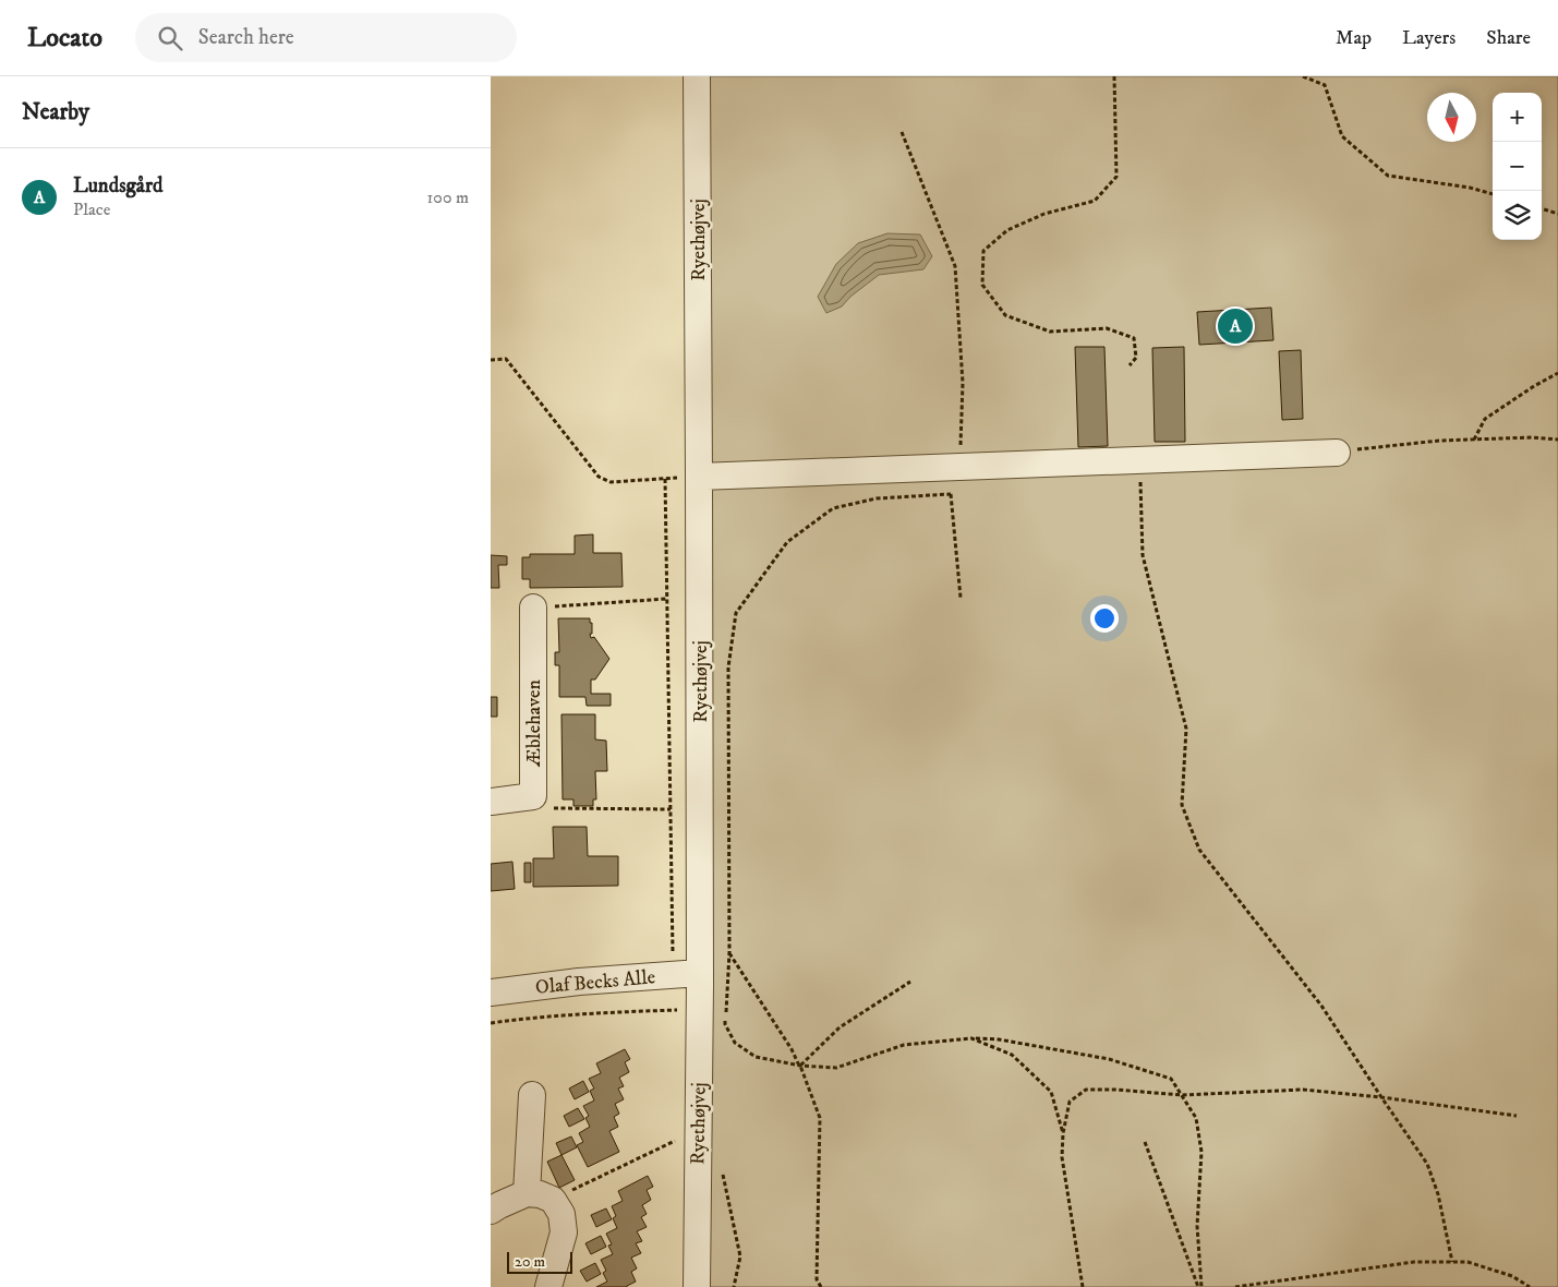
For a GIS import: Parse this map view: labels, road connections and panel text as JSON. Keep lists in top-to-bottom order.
{
  "streets": {
    "street": ["Ryethøjvej", "Æblehaven", "Olaf Becks Alle"]
  },
  "crossings": [
    ["Ryethøjvej", "Olaf Becks Alle"]
  ],
  "scale_bar": "20 m",
  "north": "bottom",
  "page": {
    "header": "Locato",
    "search": "Search here",
    "nav": ["Map", "Layers", "Share"],
    "heading": "Nearby",
    "map_buttons": ["+", "−"],
    "list": [
      {
        "mark": "A",
        "name": "Lundsgård",
        "note": "Place",
        "value": "100 m"
      }
    ],
    "pins": "A",
    "scale": "20 m"
  }
}
